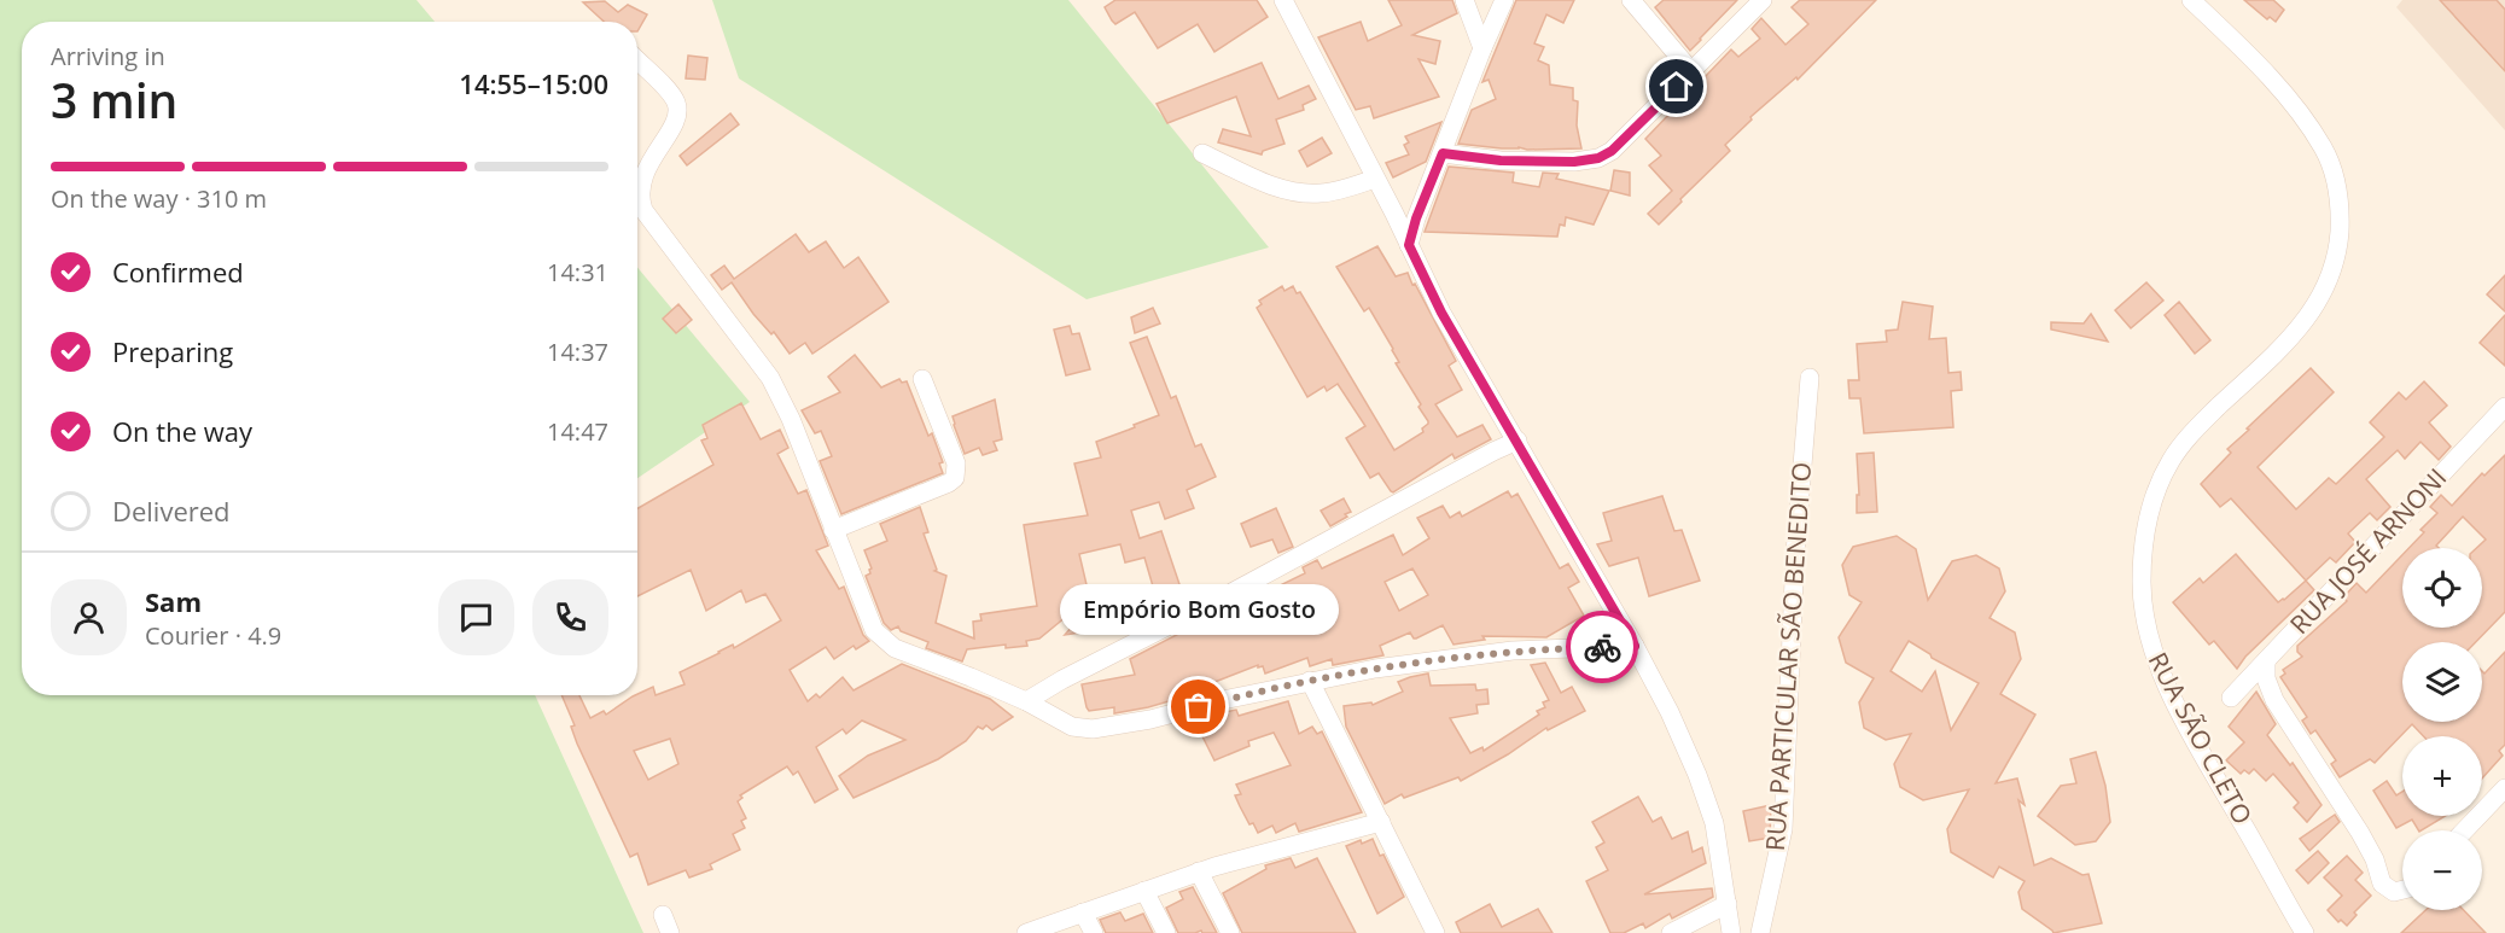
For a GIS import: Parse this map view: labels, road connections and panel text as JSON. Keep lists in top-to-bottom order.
{
  "streets": {
    "street": ["RUA JOSÉ ARNONI", "RUA PARTICULAR SÃO BENEDITO", "RUA SÃO CLETO"]
  },
  "places": ["Empório Bom Gosto"],
  "page": {
    "heading": ["3 min", "Arriving in", "14:55–15:00"],
    "panel": ["Sam", "Courier · 4.9"],
    "bar": "On the way · 310 m",
    "list": [
      ["Confirmed", "14:31"],
      ["Preparing", "14:37"],
      ["On the way", "14:47"],
      "Delivered"
    ],
    "map_buttons": ["+", "−"],
    "bubble": "Empório Bom Gosto"
  }
}
